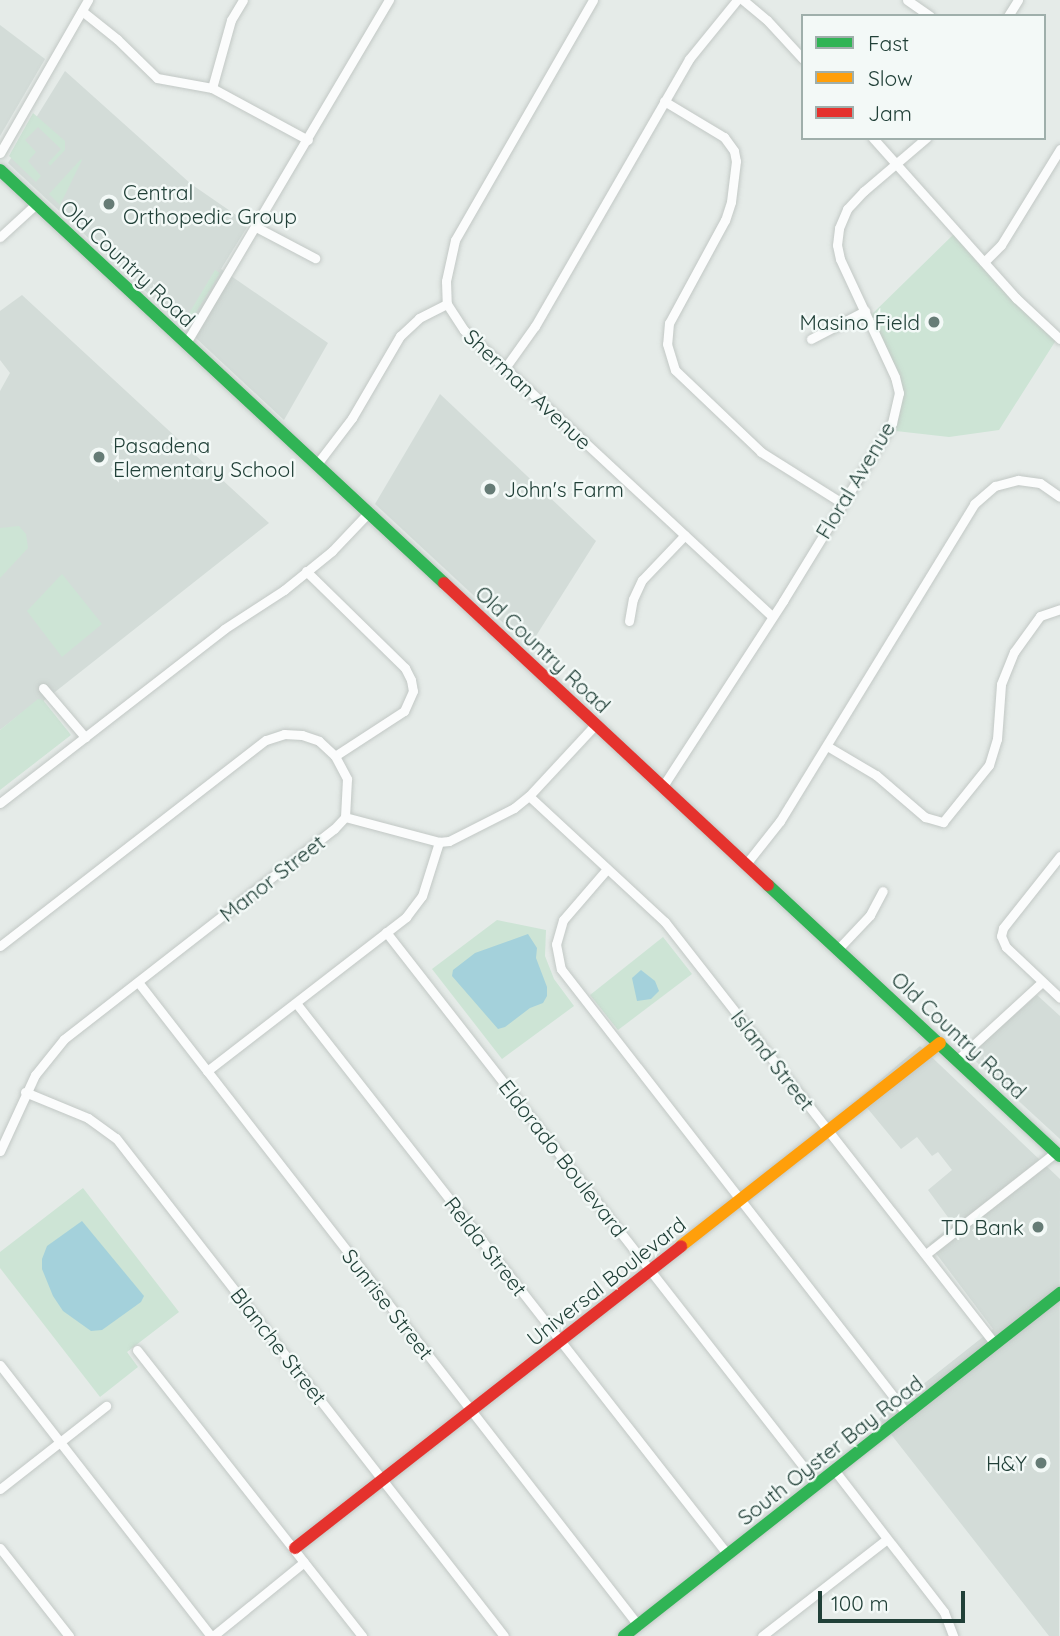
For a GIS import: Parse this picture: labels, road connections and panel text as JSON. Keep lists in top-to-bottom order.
{
  "streets": {
    "main road": ["Old Country Road", "Universal Boulevard", "South Oyster Bay Road"],
    "street": [
      "Sherman Avenue",
      "Floral Avenue",
      "Manor Street",
      "Island Street",
      "Eldorado Boulevard",
      "Relda Street",
      "Sunrise Street",
      "Blanche Street"
    ]
  },
  "crossings": [
    ["Old Country Road", "Floral Avenue"],
    ["Old Country Road", "Universal Boulevard"],
    ["Sherman Avenue", "Floral Avenue"],
    ["Manor Street", "Sunrise Street"],
    ["Manor Street", "Blanche Street"],
    ["Island Street", "Universal Boulevard"],
    ["Island Street", "South Oyster Bay Road"],
    ["Eldorado Boulevard", "Universal Boulevard"],
    ["Eldorado Boulevard", "South Oyster Bay Road"],
    ["Relda Street", "Universal Boulevard"],
    ["Relda Street", "South Oyster Bay Road"],
    ["Universal Boulevard", "Sunrise Street"],
    ["Universal Boulevard", "Blanche Street"],
    ["Sunrise Street", "South Oyster Bay Road"]
  ],
  "places": [
    "Central Orthopedic Group",
    "Masino Field",
    "Pasadena Elementary School",
    "John's Farm",
    "TD Bank",
    "H&Y"
  ],
  "legend": ["Fast", "Slow", "Jam"],
  "scale_bar": "100 m"
}
